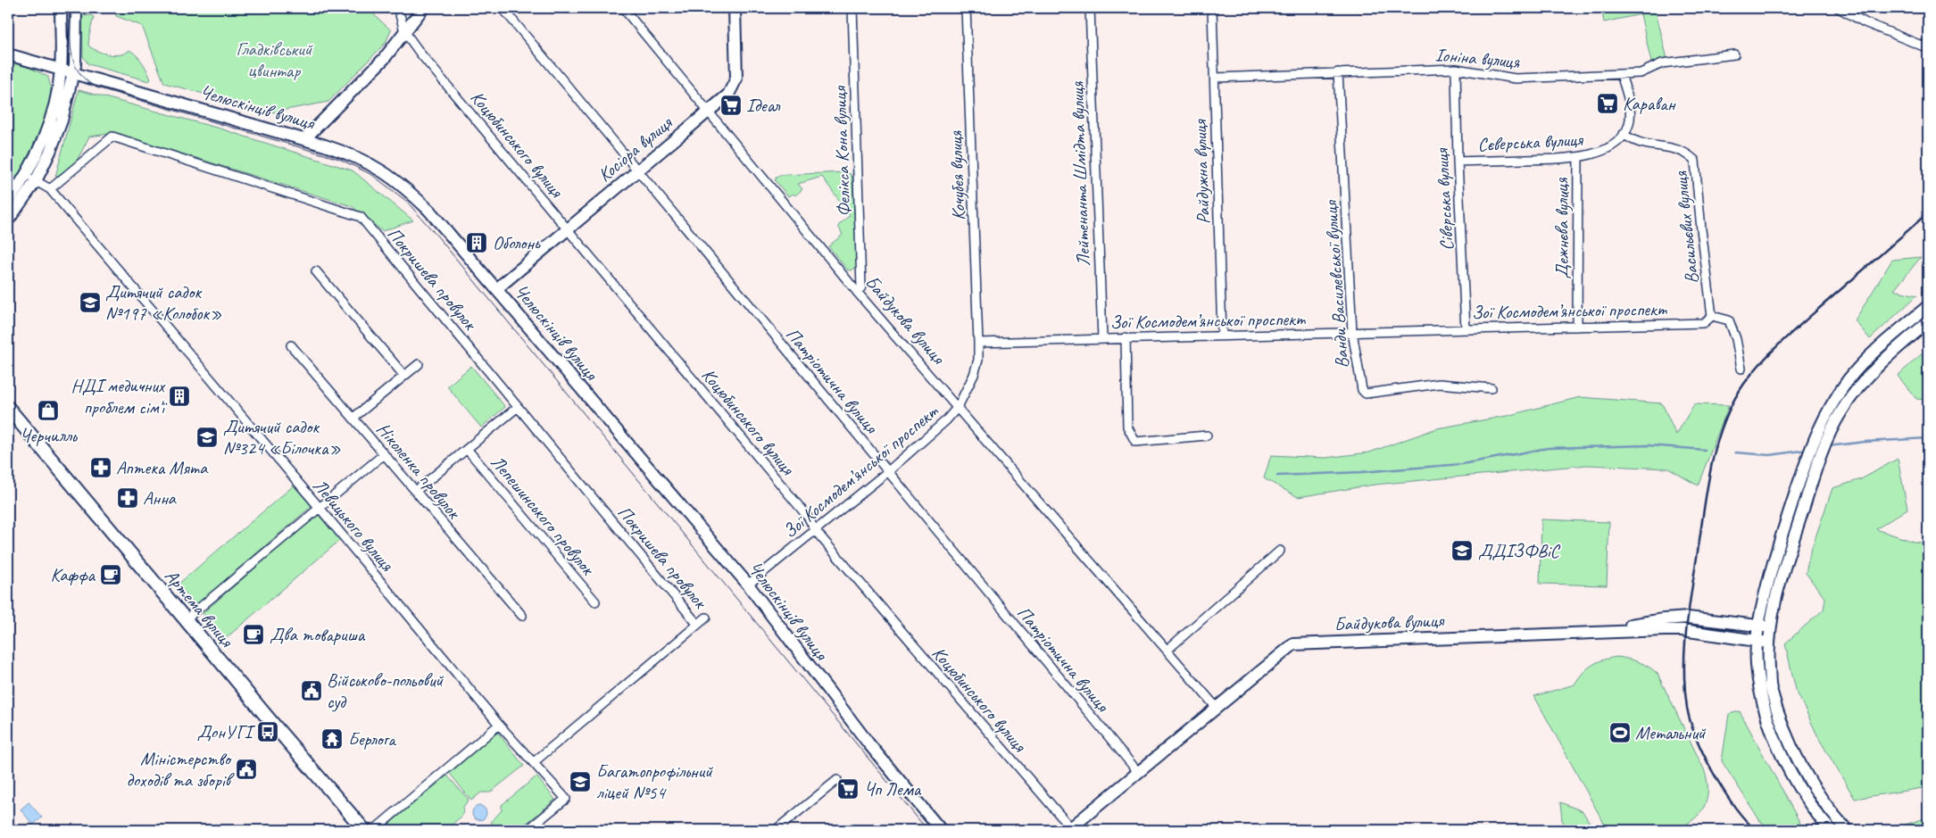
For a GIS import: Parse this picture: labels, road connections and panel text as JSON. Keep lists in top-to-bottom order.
{
  "streets": {
    "main road": [
      "Челюскінців вулиця",
      "Косіора вулиця",
      "Байдукова вулиця",
      "Артема вулиця"
    ],
    "street": [
      "Іоніна вулиця",
      "Сєверська вулиця",
      "Коцюбинського вулиця",
      "Фелікса Кона вулиця",
      "Райдужна вулиця",
      "Лейтенанта Шмідта вулиця",
      "Кочубея вулиця",
      "Сіверська вулиця",
      "Васильєвих вулиця",
      "Дежнєва вулиця",
      "Покришева провулок",
      "Ванди Василевської вулиця",
      "Зої Космодем’янської проспект",
      "Патріотична вулиця",
      "Ніколенка провулок",
      "Лепешинського провулок",
      "Левицького вулиця"
    ]
  },
  "crossings": [
    ["Іоніна вулиця", "Райдужна вулиця"],
    ["Іоніна вулиця", "Сіверська вулиця"],
    ["Іоніна вулиця", "Ванди Василевської вулиця"],
    ["Челюскінців вулиця", "Косіора вулиця"],
    ["Челюскінців вулиця", "Зої Космодем’янської проспект"],
    ["Сєверська вулиця", "Сіверська вулиця"],
    ["Сєверська вулиця", "Васильєвих вулиця"],
    ["Сєверська вулиця", "Дежнєва вулиця"],
    ["Коцюбинського вулиця", "Косіора вулиця"],
    ["Коцюбинського вулиця", "Зої Космодем’янської проспект"],
    ["Коцюбинського вулиця", "Байдукова вулиця"],
    ["Косіора вулиця", "Байдукова вулиця"],
    ["Косіора вулиця", "Патріотична вулиця"],
    ["Фелікса Кона вулиця", "Байдукова вулиця"],
    ["Райдужна вулиця", "Зої Космодем’янської проспект"],
    ["Лейтенанта Шмідта вулиця", "Зої Космодем’янської проспект"],
    ["Кочубея вулиця", "Зої Космодем’янської проспект"],
    ["Сіверська вулиця", "Зої Космодем’янської проспект"],
    ["Васильєвих вулиця", "Зої Космодем’янської проспект"],
    ["Дежнєва вулиця", "Зої Космодем’янської проспект"],
    ["Покришева провулок", "Левицького вулиця"],
    ["Ванди Василевської вулиця", "Зої Космодем’янської проспект"],
    ["Зої Космодем’янської проспект", "Байдукова вулиця"],
    ["Зої Космодем’янської проспект", "Патріотична вулиця"],
    ["Байдукова вулиця", "Патріотична вулиця"]
  ],
  "parks": ["Гладківський цвинтар"],
  "places": {
    "supermarket": ["Караван", "Ідеал", "Чп Лема"],
    "building": ["Оболонь", "НДІ медичних проблем сім'ї"],
    "school or university": [
      "Дитячий садок №197 «Колобок»",
      "Дитячий садок №324 «Білочка»",
      "ДДІЗФВіС",
      "Багатопрофільний ліцей №54"
    ],
    "shop": ["Черчилль"],
    "pharmacy": ["Аптека Мята", "Анна"],
    "cafe": ["Каффа", "Два товариша"],
    "public building": ["Військово-польовий суд", "Міністерство доходів та зборів"],
    "bus stop": ["ДонУГІ"],
    "sports": ["Метальний"],
    "temple": ["Берлога"]
  }
}
